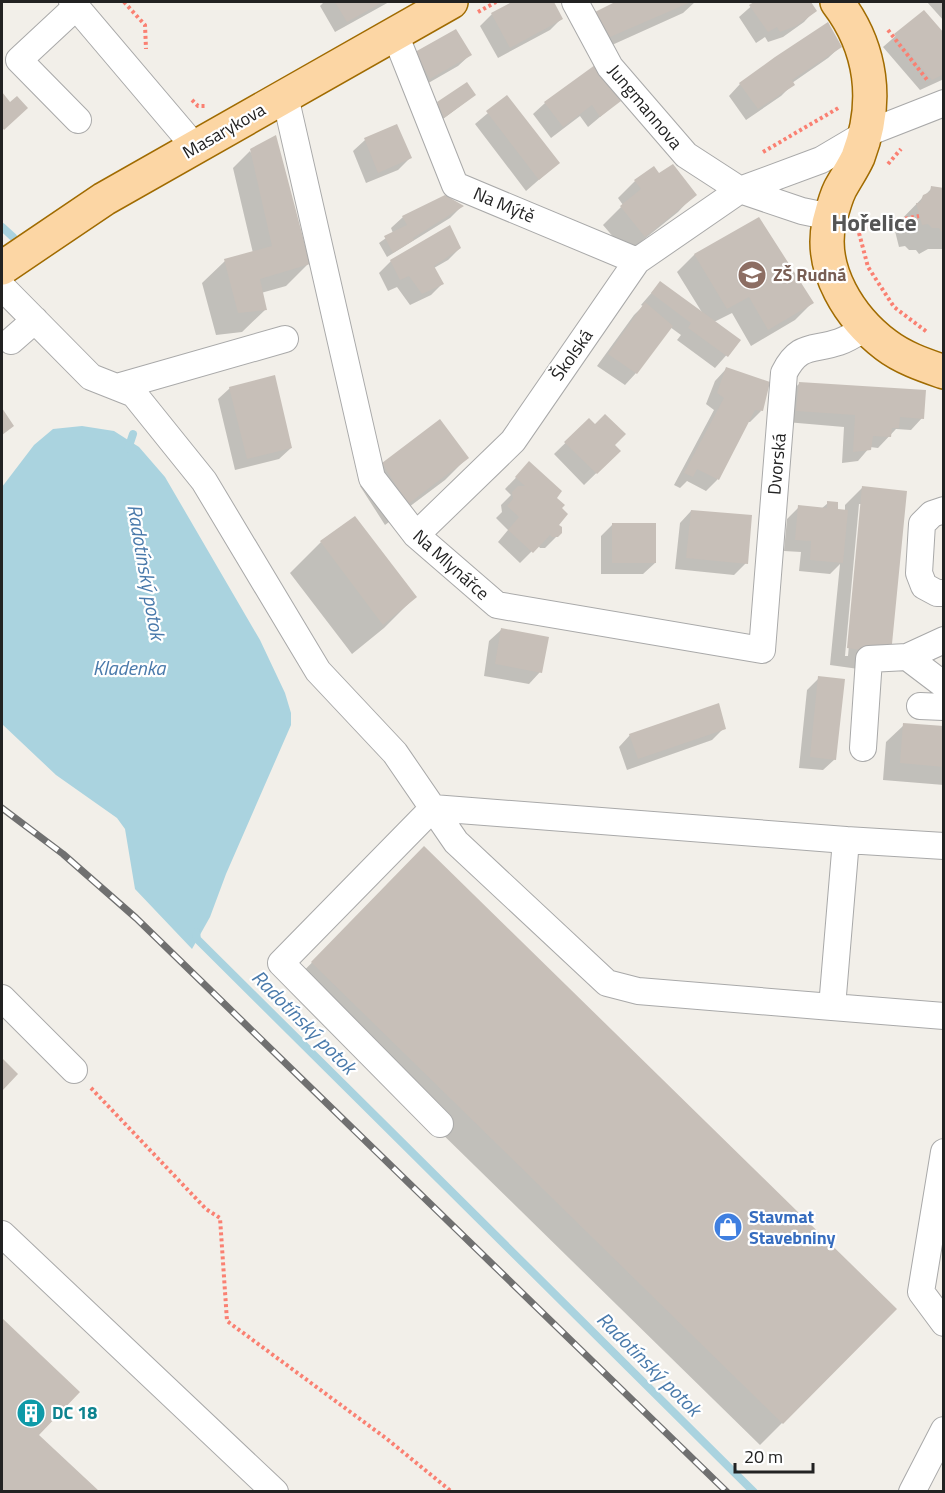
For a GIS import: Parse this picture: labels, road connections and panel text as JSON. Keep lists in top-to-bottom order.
{
  "streets": {
    "main road": ["Masarykova"],
    "street": [
      "Jungmannova",
      "Na Mýtě",
      "Školská",
      "Dvorská",
      "Na Mlynářce"
    ]
  },
  "crossings": [
    ["Jungmannova", "Školská"],
    ["Masarykova", "Na Mýtě"],
    ["Masarykova", "Na Mlynářce"],
    ["Na Mýtě", "Školská"],
    ["Školská", "Na Mlynářce"],
    ["Dvorská", "Na Mlynářce"]
  ],
  "districts": ["Hořelice"],
  "water": ["Radotínský potok", "Kladenka"],
  "places": {
    "school or university": ["ZŠ Rudná"],
    "shop": ["Stavmat Stavebniny"],
    "building": ["DC 18"]
  },
  "scale_bar": "20 m"
}
